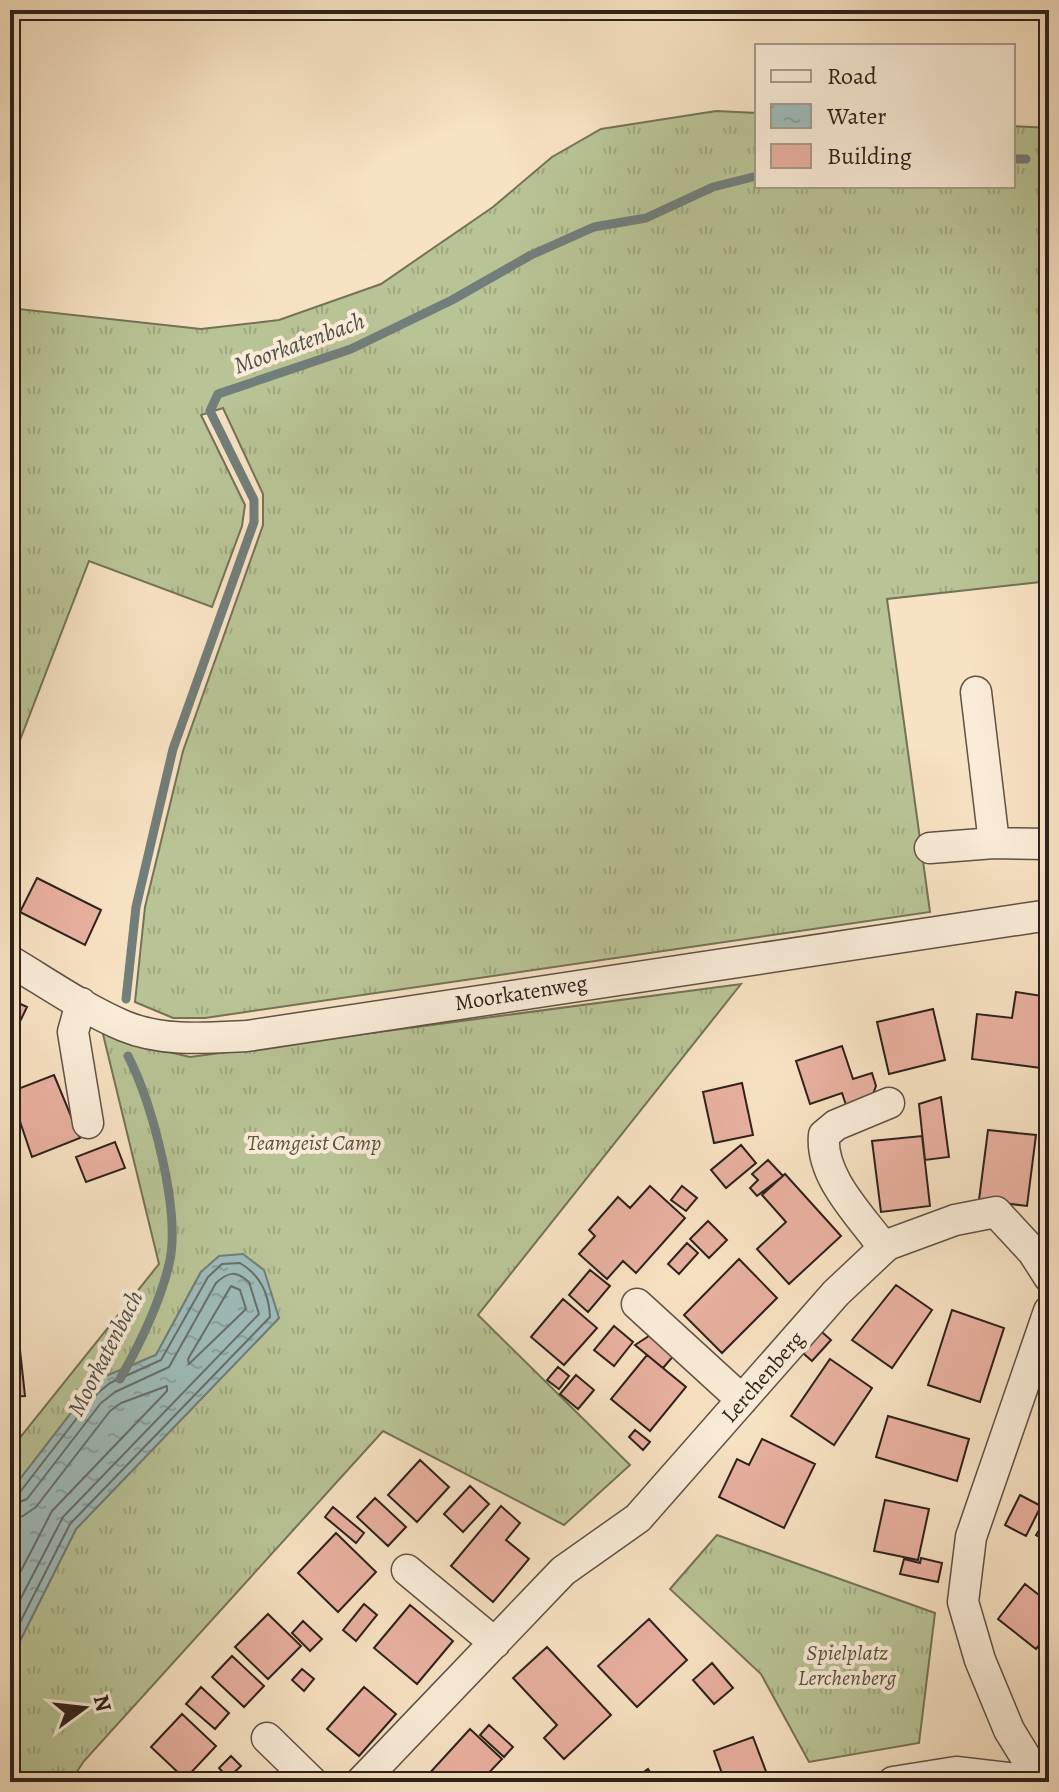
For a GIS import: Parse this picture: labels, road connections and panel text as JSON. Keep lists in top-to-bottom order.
{
  "streets": {
    "street": ["Moorkatenweg", "Lerchenberg"]
  },
  "water": ["Moorkatenbach"],
  "parks": ["Teamgeist Camp", "Spielplatz Lerchenberg"],
  "legend": ["Road", "Water", "Building"],
  "north": "right"
}
